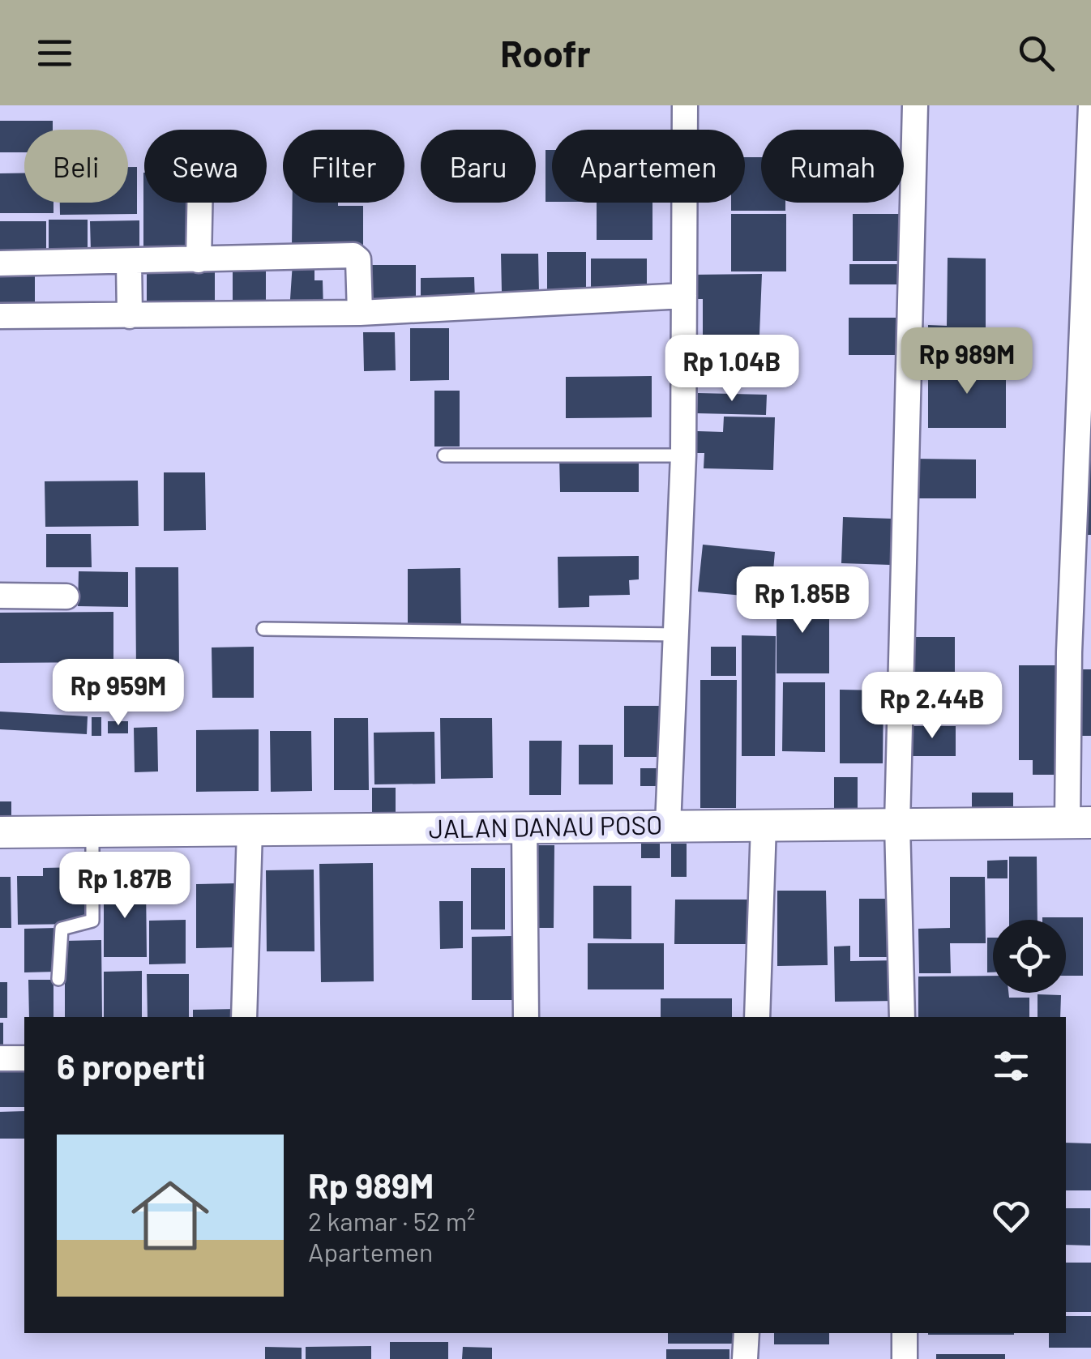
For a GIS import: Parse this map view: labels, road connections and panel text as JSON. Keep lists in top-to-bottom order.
{
  "streets": {
    "street": ["JALAN DANAU POSO"]
  },
  "page": {
    "header": "Roofr",
    "chip": [
      "Beli",
      "Sewa",
      "Filter",
      "Baru",
      "Apartemen",
      "Rumah"
    ],
    "price": [
      "Rp 989M",
      "Rp 1.04B",
      "Rp 1.85B",
      "Rp 959M",
      "Rp 2.44B",
      "Rp 1.87B"
    ],
    "heading": "6 properti",
    "list": [
      {
        "name": "Rp 989M",
        "note": "2 kamar · 52 m² · Apartemen"
      }
    ]
  }
}
